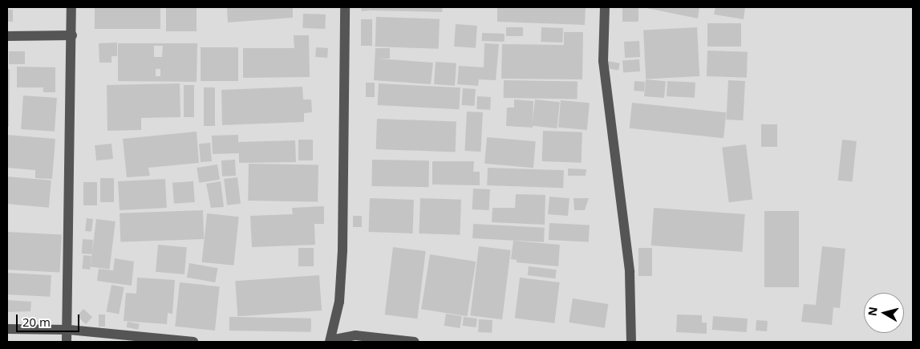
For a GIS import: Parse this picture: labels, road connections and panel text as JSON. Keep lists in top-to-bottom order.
{
  "scale_bar": "20 m",
  "north": "left"
}
